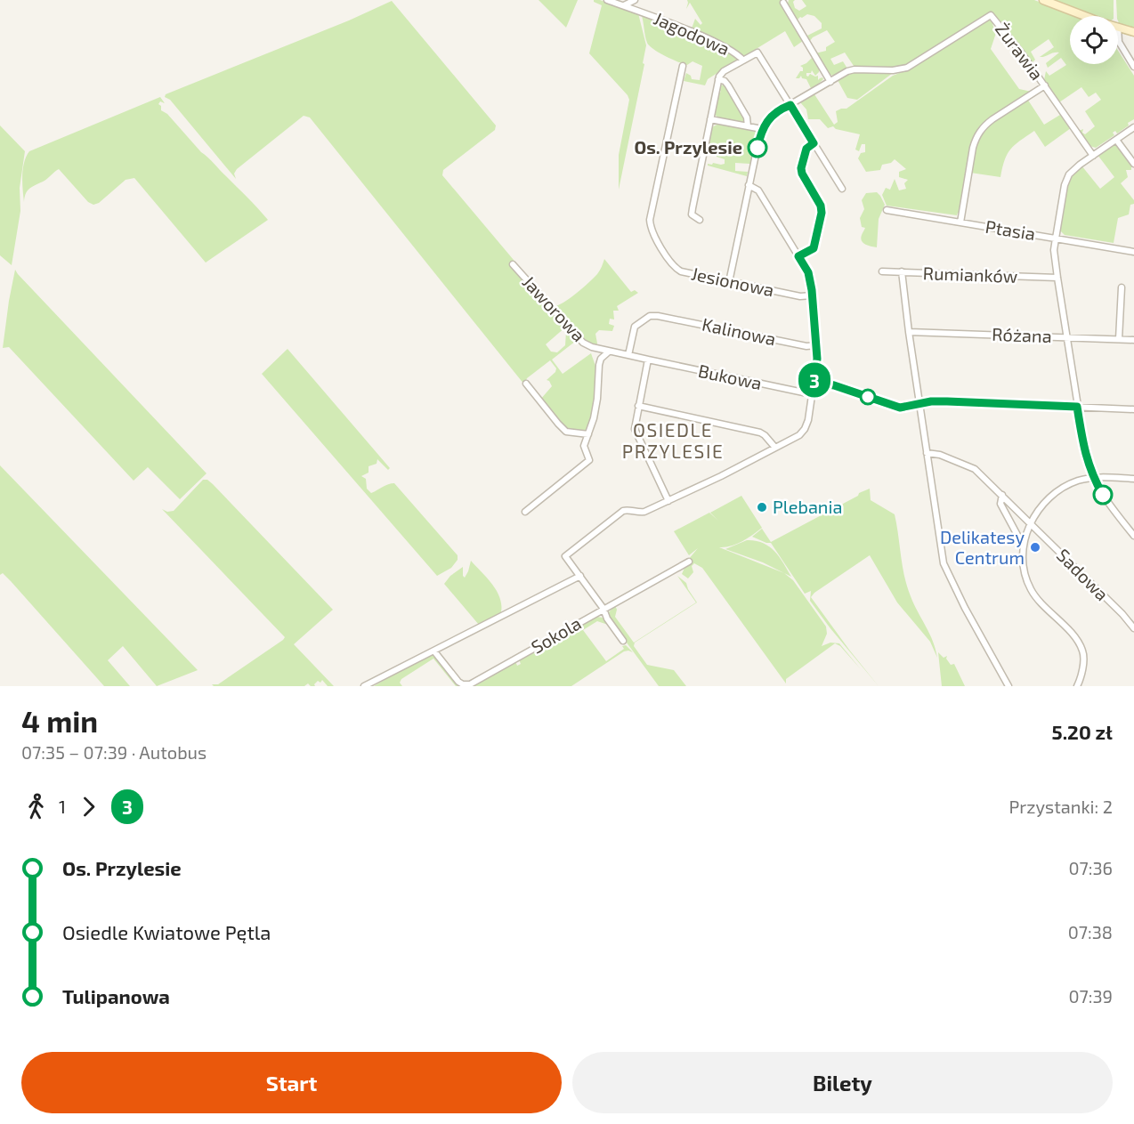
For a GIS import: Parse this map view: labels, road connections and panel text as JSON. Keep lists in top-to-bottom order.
{
  "streets": {
    "street": [
      "Jagodowa",
      "Żurawia",
      "Ptasia",
      "Rumianków",
      "Jesionowa",
      "Jaworowa",
      "Kalinowa",
      "Różana",
      "Bukowa",
      "Sadowa",
      "Sokola"
    ]
  },
  "crossings": [
    ["Jaworowa", "Kalinowa"],
    ["Jaworowa", "Bukowa"],
    ["Kalinowa", "Bukowa"]
  ],
  "districts": ["OSIEDLE PRZYLESIE"],
  "places": ["Os. Przylesie", "Plebania", "Delikatesy Centrum"],
  "lines": ["bus line 3"],
  "page": {
    "on_map": "3",
    "heading": ["4 min", "07:35 – 07:39 · Autobus", "5.20 zł"],
    "legs": ["1", "3", "Przystanki: 2"],
    "list": [
      {
        "name": "Os. Przylesie",
        "value": "07:36"
      },
      {
        "name": "Osiedle Kwiatowe Pętla",
        "value": "07:38"
      },
      {
        "name": "Tulipanowa",
        "value": "07:39"
      }
    ],
    "buttons": ["Start", "Bilety"]
  }
}
